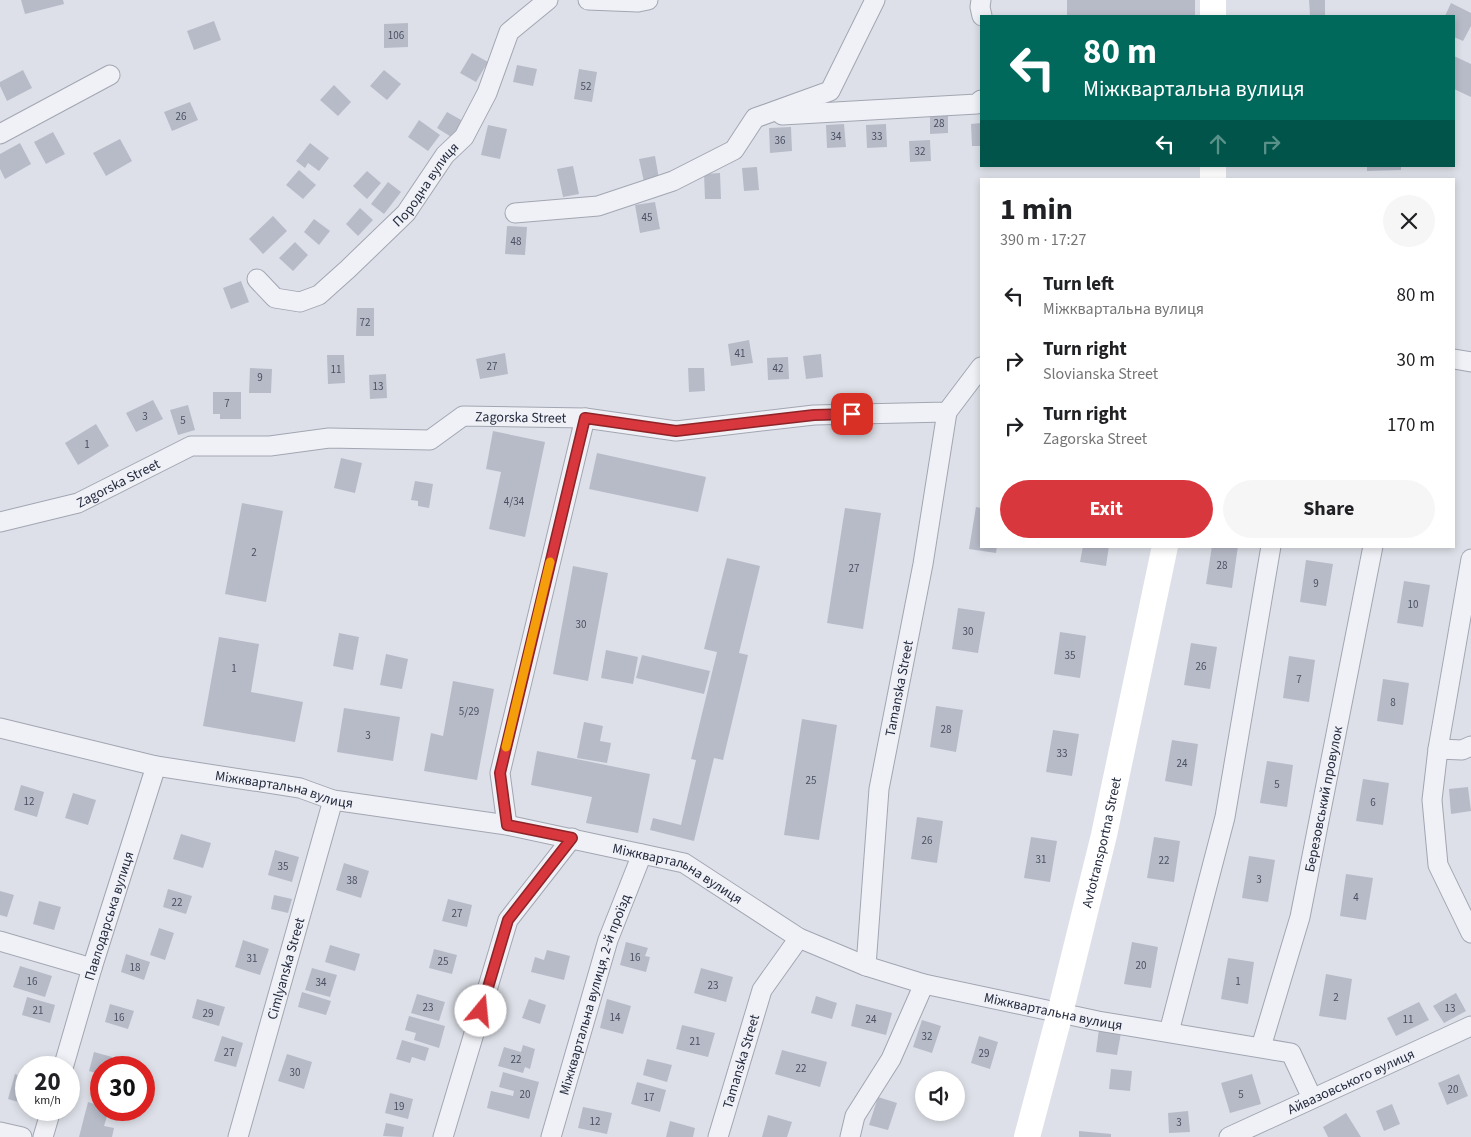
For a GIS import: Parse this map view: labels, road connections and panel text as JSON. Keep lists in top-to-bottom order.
{
  "streets": {
    "main road": ["Avtotransportna Street"],
    "street": [
      "Породна вулиця",
      "Zagorska Street",
      "Tamanska Street",
      "Міжквартальна вулиця",
      "Березовський провулок",
      "Павлодарська вулиця",
      "Cimlyanska Street",
      "Міжквартальна вулиця, 2-й проїзд",
      "Айвазовського вулиця"
    ]
  },
  "crossings": [
    ["Zagorska Street", "Tamanska Street"],
    ["Tamanska Street", "Міжквартальна вулиця"],
    ["Міжквартальна вулиця", "Березовський провулок"],
    ["Міжквартальна вулиця", "Avtotransportna Street"],
    ["Міжквартальна вулиця", "Павлодарська вулиця"],
    ["Міжквартальна вулиця", "Cimlyanska Street"],
    ["Міжквартальна вулиця", "Міжквартальна вулиця, 2-й проїзд"],
    ["Міжквартальна вулиця", "Айвазовського вулиця"]
  ],
  "house_numbers": [
    "106",
    "52",
    "26",
    "28",
    "34",
    "33",
    "36",
    "32",
    "45",
    "48",
    "72",
    "41",
    "27",
    "42",
    "11",
    "9",
    "13",
    "7",
    "3",
    "5",
    "1",
    "4/34",
    "2",
    "28",
    "27",
    "9",
    "10",
    "30",
    "30",
    "35",
    "26",
    "1",
    "7",
    "8",
    "5/29",
    "28",
    "3",
    "33",
    "24",
    "25",
    "5",
    "12",
    "6",
    "26",
    "31",
    "22",
    "35",
    "3",
    "38",
    "4",
    "22",
    "27",
    "16",
    "31",
    "25",
    "20",
    "18",
    "16",
    "1",
    "34",
    "23",
    "2",
    "23",
    "13",
    "21",
    "29",
    "16",
    "14",
    "24",
    "11",
    "32",
    "21",
    "27",
    "29",
    "22",
    "22",
    "30",
    "20",
    "20",
    "5",
    "17",
    "19",
    "12",
    "3"
  ],
  "page": {
    "turn": ["80 m", "Міжквартальна вулиця"],
    "heading": ["1 min", "390 m · 17:27"],
    "list": [
      {
        "name": "Turn left",
        "note": "Міжквартальна вулиця",
        "value": "80 m"
      },
      {
        "name": "Turn right",
        "note": "Slovianska Street",
        "value": "30 m"
      },
      {
        "name": "Turn right",
        "note": "Zagorska Street",
        "value": "170 m"
      }
    ],
    "buttons": ["Exit", "Share"],
    "speed": "20 km/h",
    "limit": "30"
  }
}
